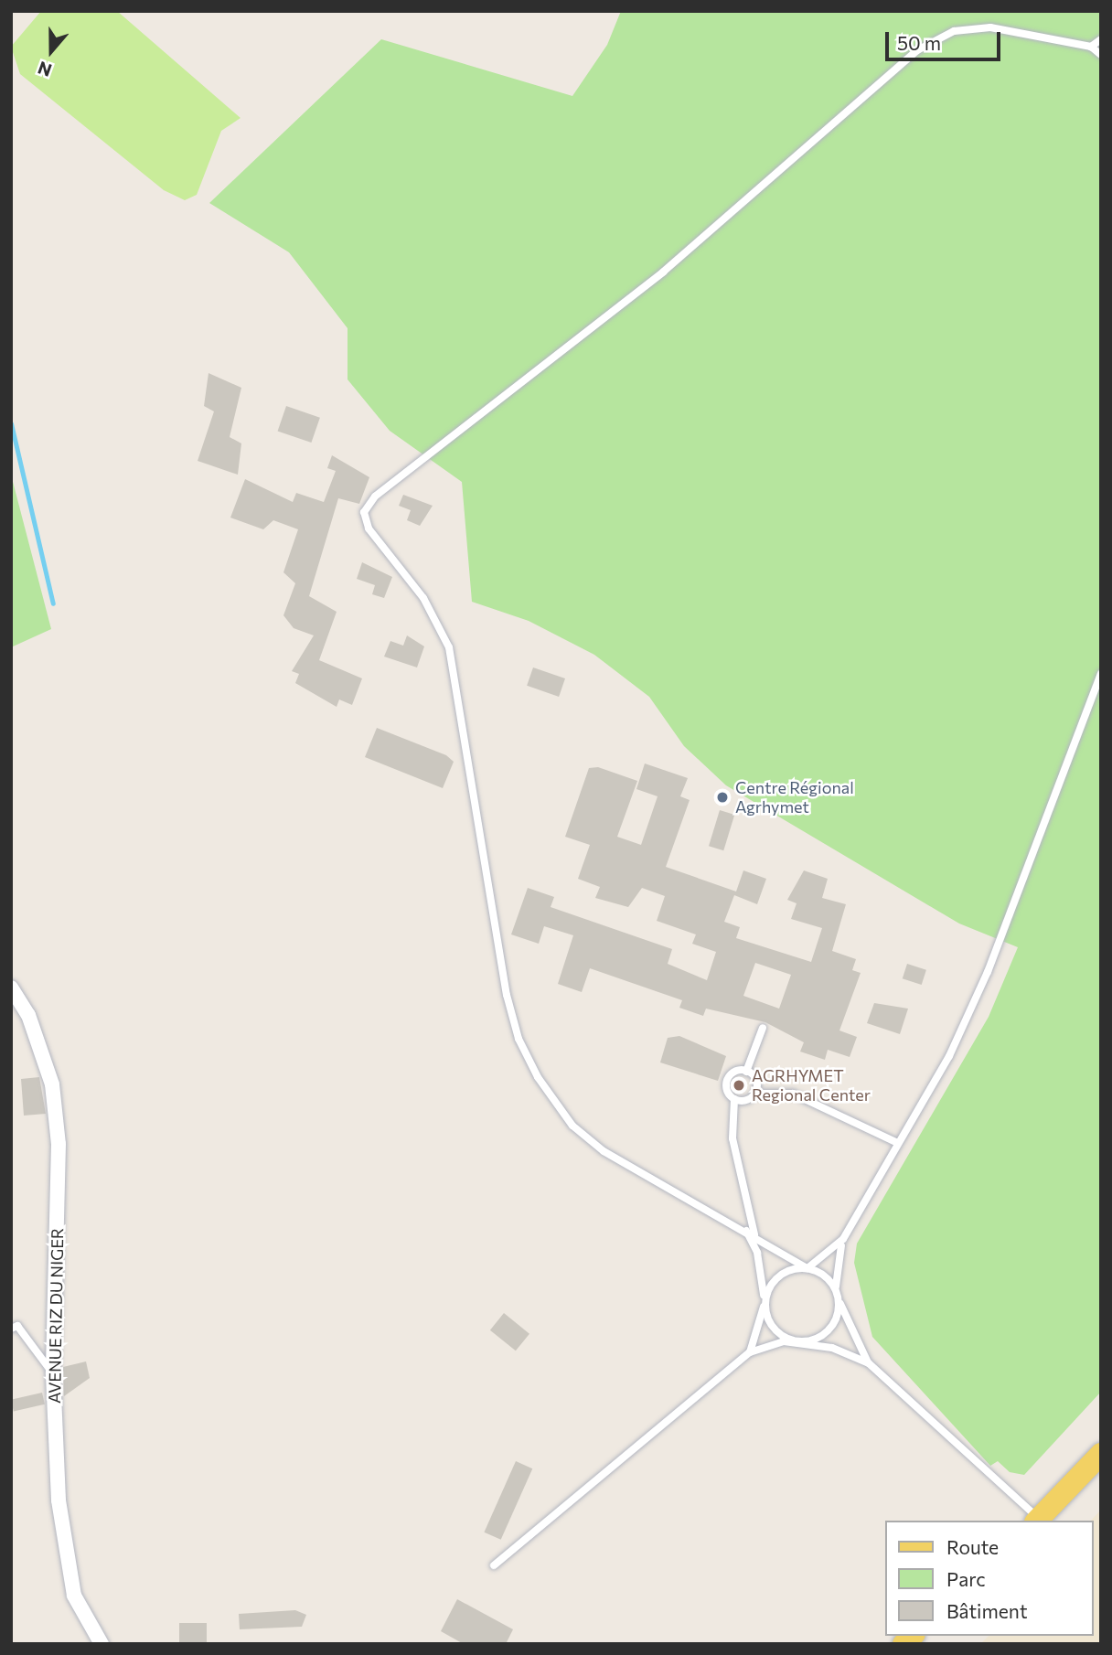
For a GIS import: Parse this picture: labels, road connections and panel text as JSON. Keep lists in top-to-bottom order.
{
  "streets": {
    "street": ["AVENUE RIZ DU NIGER"]
  },
  "places": ["Centre Régional Agrhymet", "AGRHYMET Regional Center"],
  "legend": ["Route", "Parc", "Bâtiment"],
  "scale_bar": "50 m",
  "north": "bottom"
}
